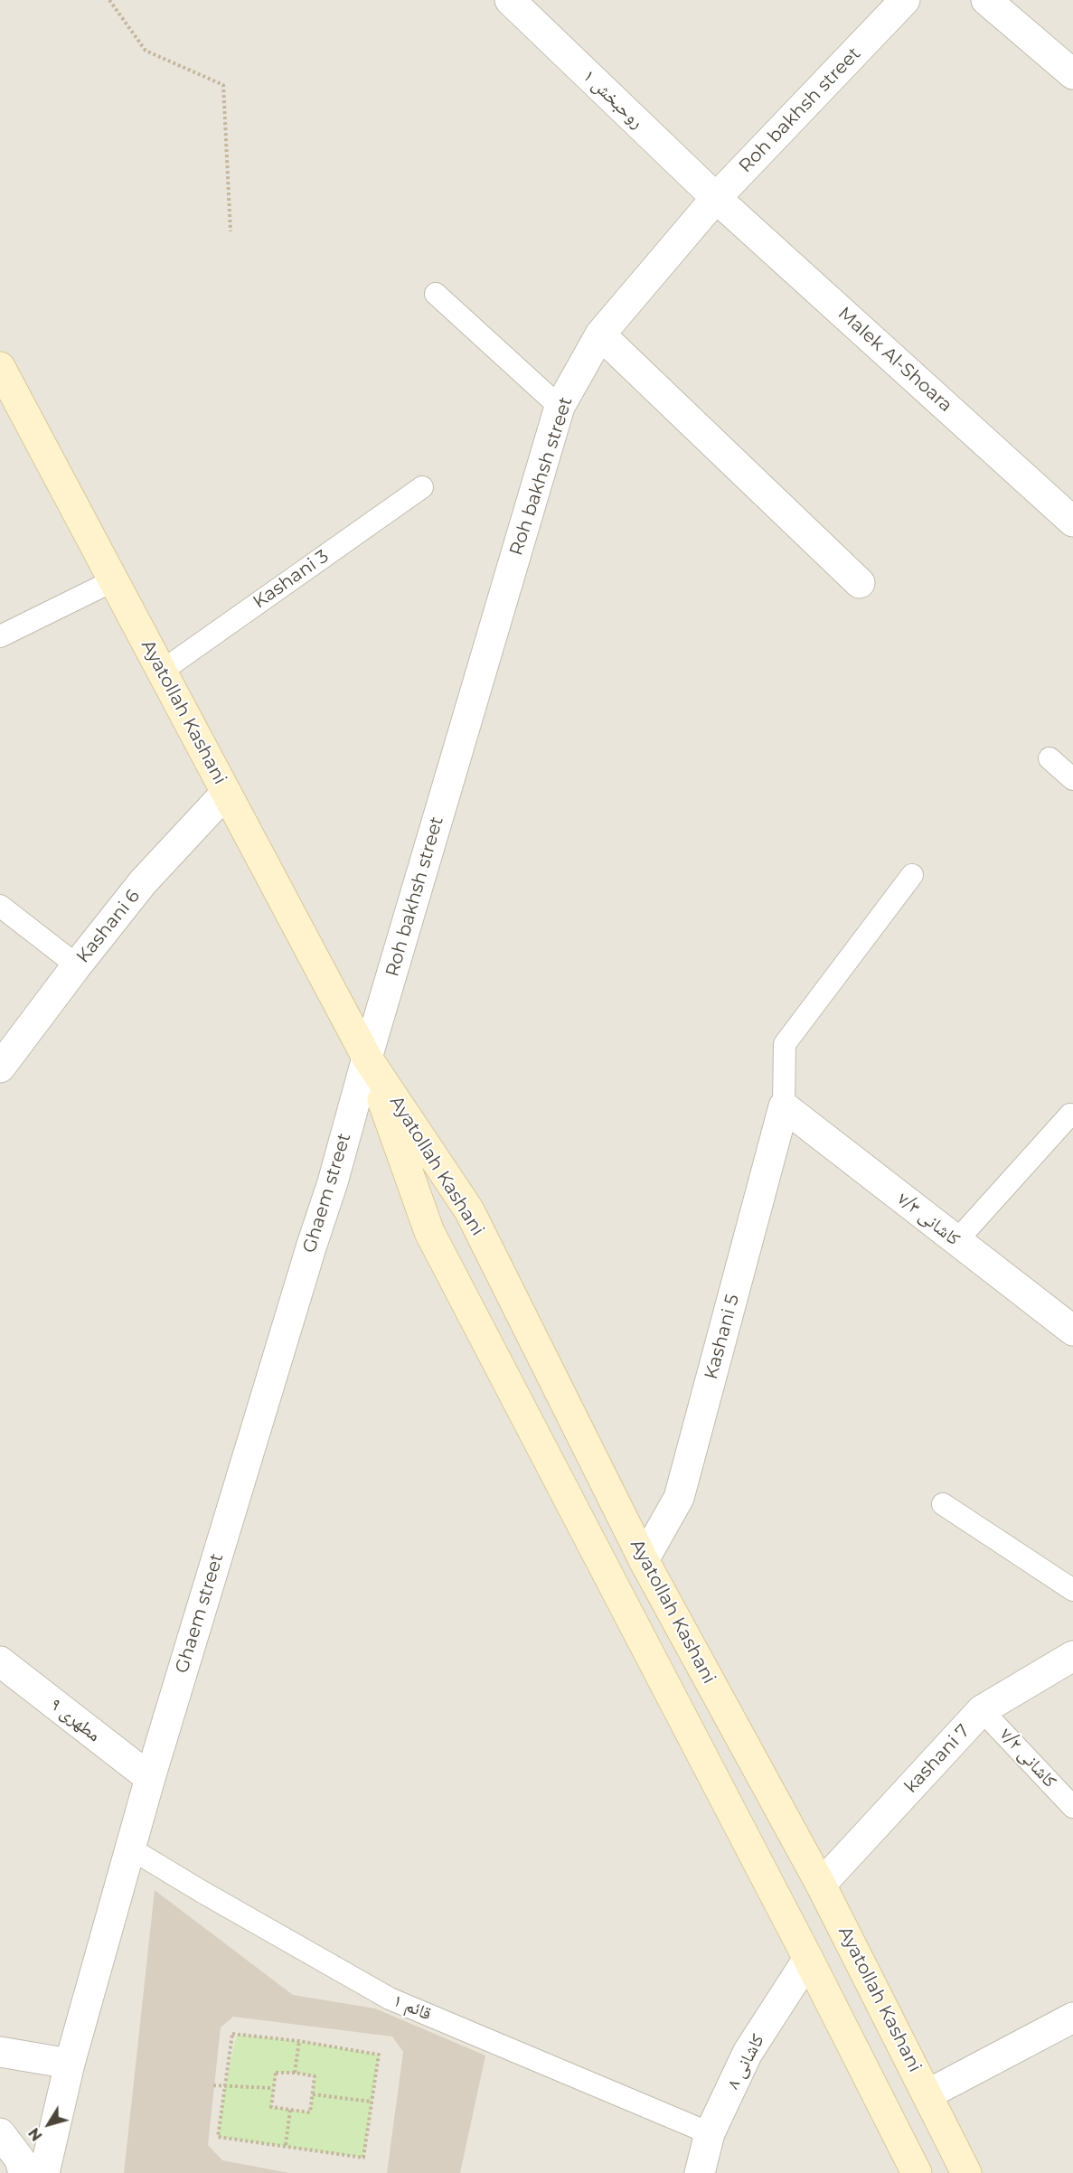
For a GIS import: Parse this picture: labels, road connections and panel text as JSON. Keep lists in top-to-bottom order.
{
  "streets": {
    "main road": ["Ayatollah Kashani"],
    "street": [
      "روحبخش ۱",
      "Roh bakhsh street",
      "Malek Al-Shoara",
      "Kashani 6",
      "Ghaem street",
      "کاشانی ۷/۳",
      "Kashani 5",
      "مطهری ۹",
      "kashani 7",
      "کاشانی ۸"
    ],
    "lane": ["Kashani 3", "کاشانی ۷/۲", "قائم ۱"]
  },
  "crossings": [
    ["روحبخش ۱", "Roh bakhsh street"],
    ["روحبخش ۱", "Malek Al-Shoara"],
    ["Roh bakhsh street", "Malek Al-Shoara"],
    ["Roh bakhsh street", "Ayatollah Kashani"],
    ["Roh bakhsh street", "Ghaem street"],
    ["Kashani 3", "Ayatollah Kashani"],
    ["Ayatollah Kashani", "Kashani 6"],
    ["Ayatollah Kashani", "Ghaem street"],
    ["Ayatollah Kashani", "Kashani 5"],
    ["Ayatollah Kashani", "kashani 7"],
    ["Ayatollah Kashani", "کاشانی ۸"],
    ["Ghaem street", "مطهری ۹"],
    ["Ghaem street", "قائم ۱"],
    ["کاشانی ۷/۳", "Kashani 5"],
    ["کاشانی ۷/۲", "kashani 7"],
    ["قائم ۱", "کاشانی ۸"]
  ],
  "north": "bottom left"
}
